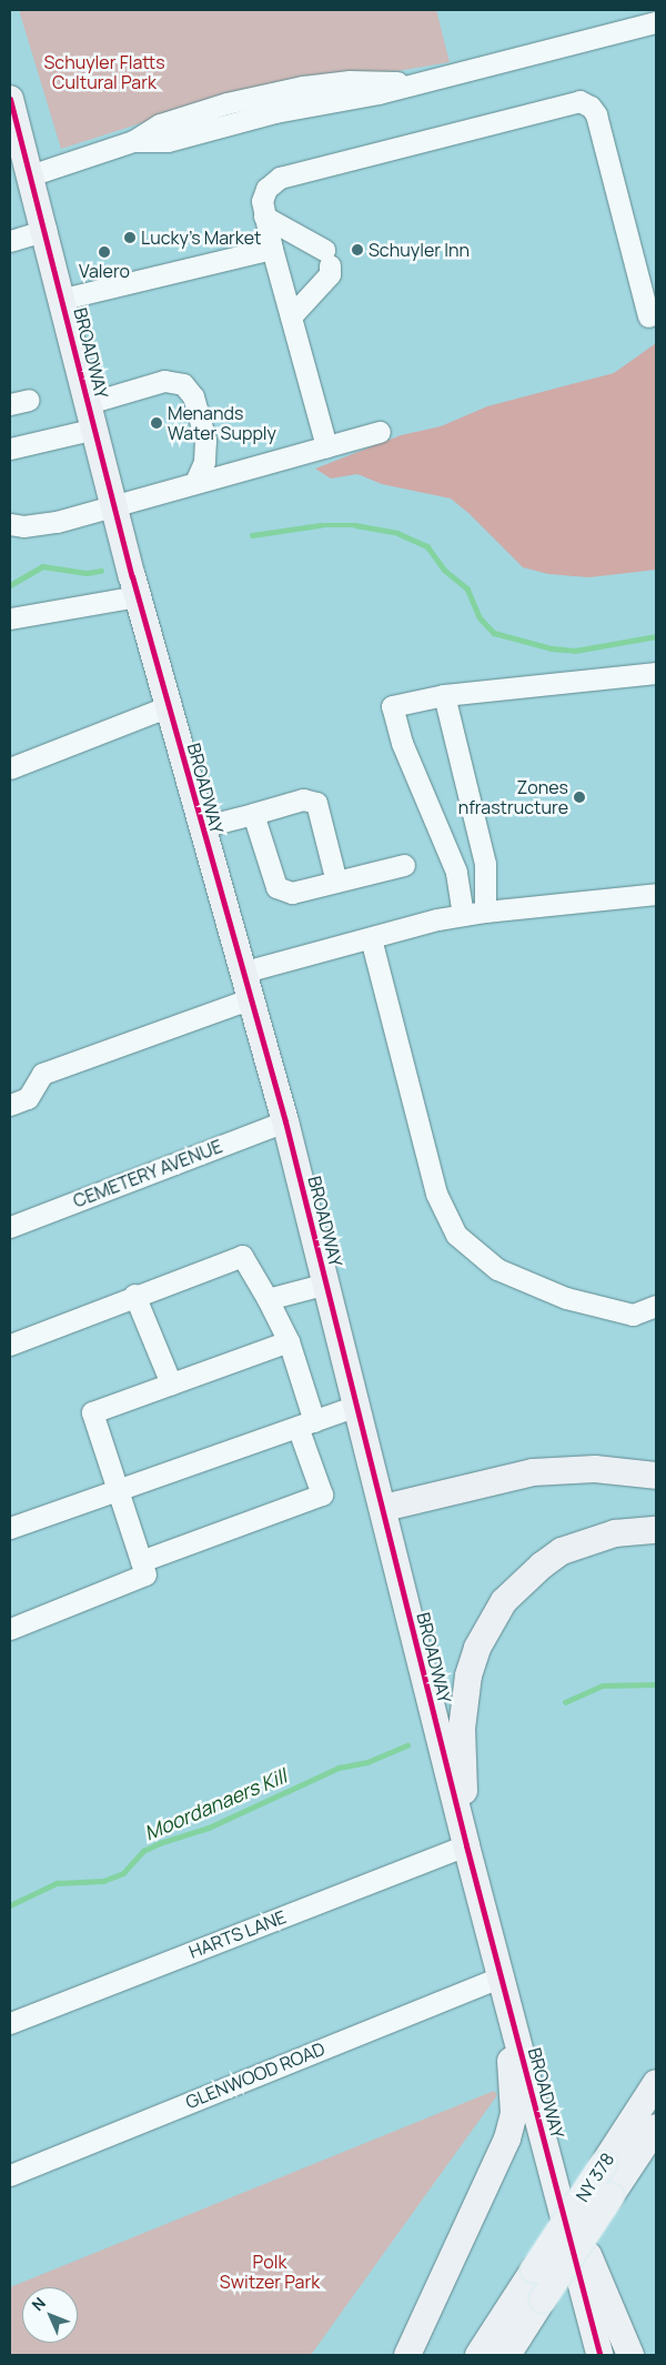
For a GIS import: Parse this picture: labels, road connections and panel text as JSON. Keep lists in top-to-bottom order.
{
  "streets": {
    "main road": ["BROADWAY", "NY 378"],
    "street": ["CEMETERY AVENUE", "HARTS LANE", "GLENWOOD ROAD"]
  },
  "crossings": [
    ["BROADWAY", "CEMETERY AVENUE"],
    ["BROADWAY", "HARTS LANE"],
    ["BROADWAY", "GLENWOOD ROAD"]
  ],
  "water": ["Moordanaers Kill"],
  "parks": ["Schuyler Flatts Cultural Park", "Polk Switzer Park"],
  "places": [
    "Lucky's Market",
    "Schuyler Inn",
    "Valero",
    "Menands Water Supply",
    "Zones nfrastructure"
  ],
  "north": "top left"
}
